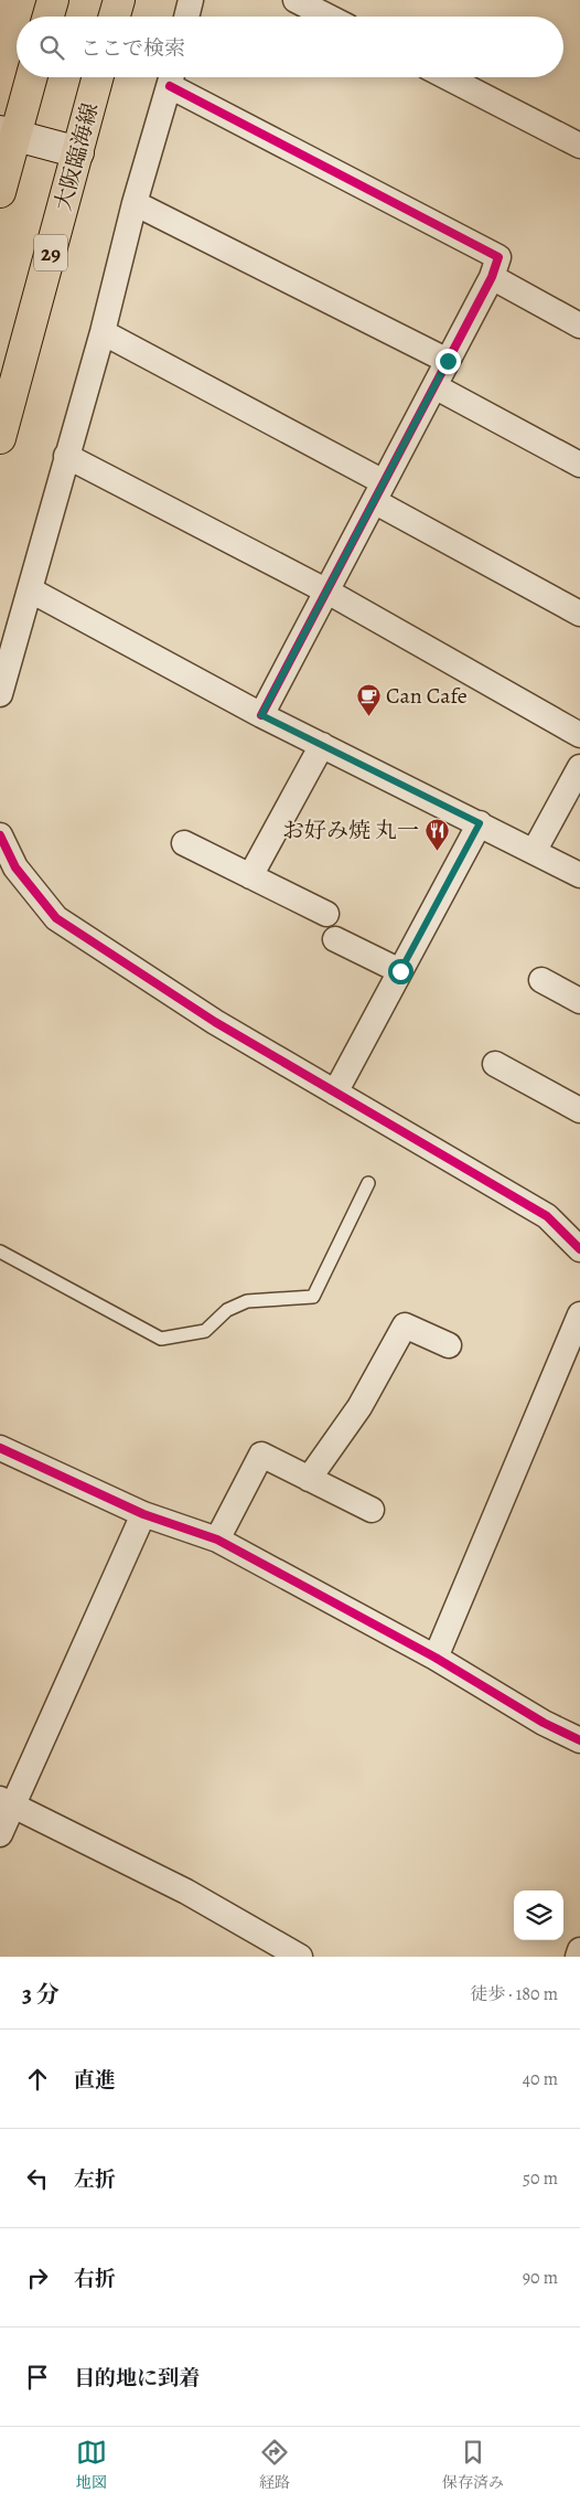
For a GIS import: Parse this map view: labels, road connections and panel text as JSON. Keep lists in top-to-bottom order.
{
  "streets": {
    "main road": ["大阪臨海線", "29"]
  },
  "places": {
    "cafe": ["Can Cafe"],
    "restaurant": ["お好み焼 丸一"]
  },
  "page": {
    "search": "ここで検索",
    "heading": ["3 分", "徒歩 · 180 m"],
    "list": [
      ["直進", "40 m"],
      ["左折", "50 m"],
      ["右折", "90 m"],
      "目的地に到着"
    ],
    "nav": ["地図", "経路", "保存済み"]
  }
}
